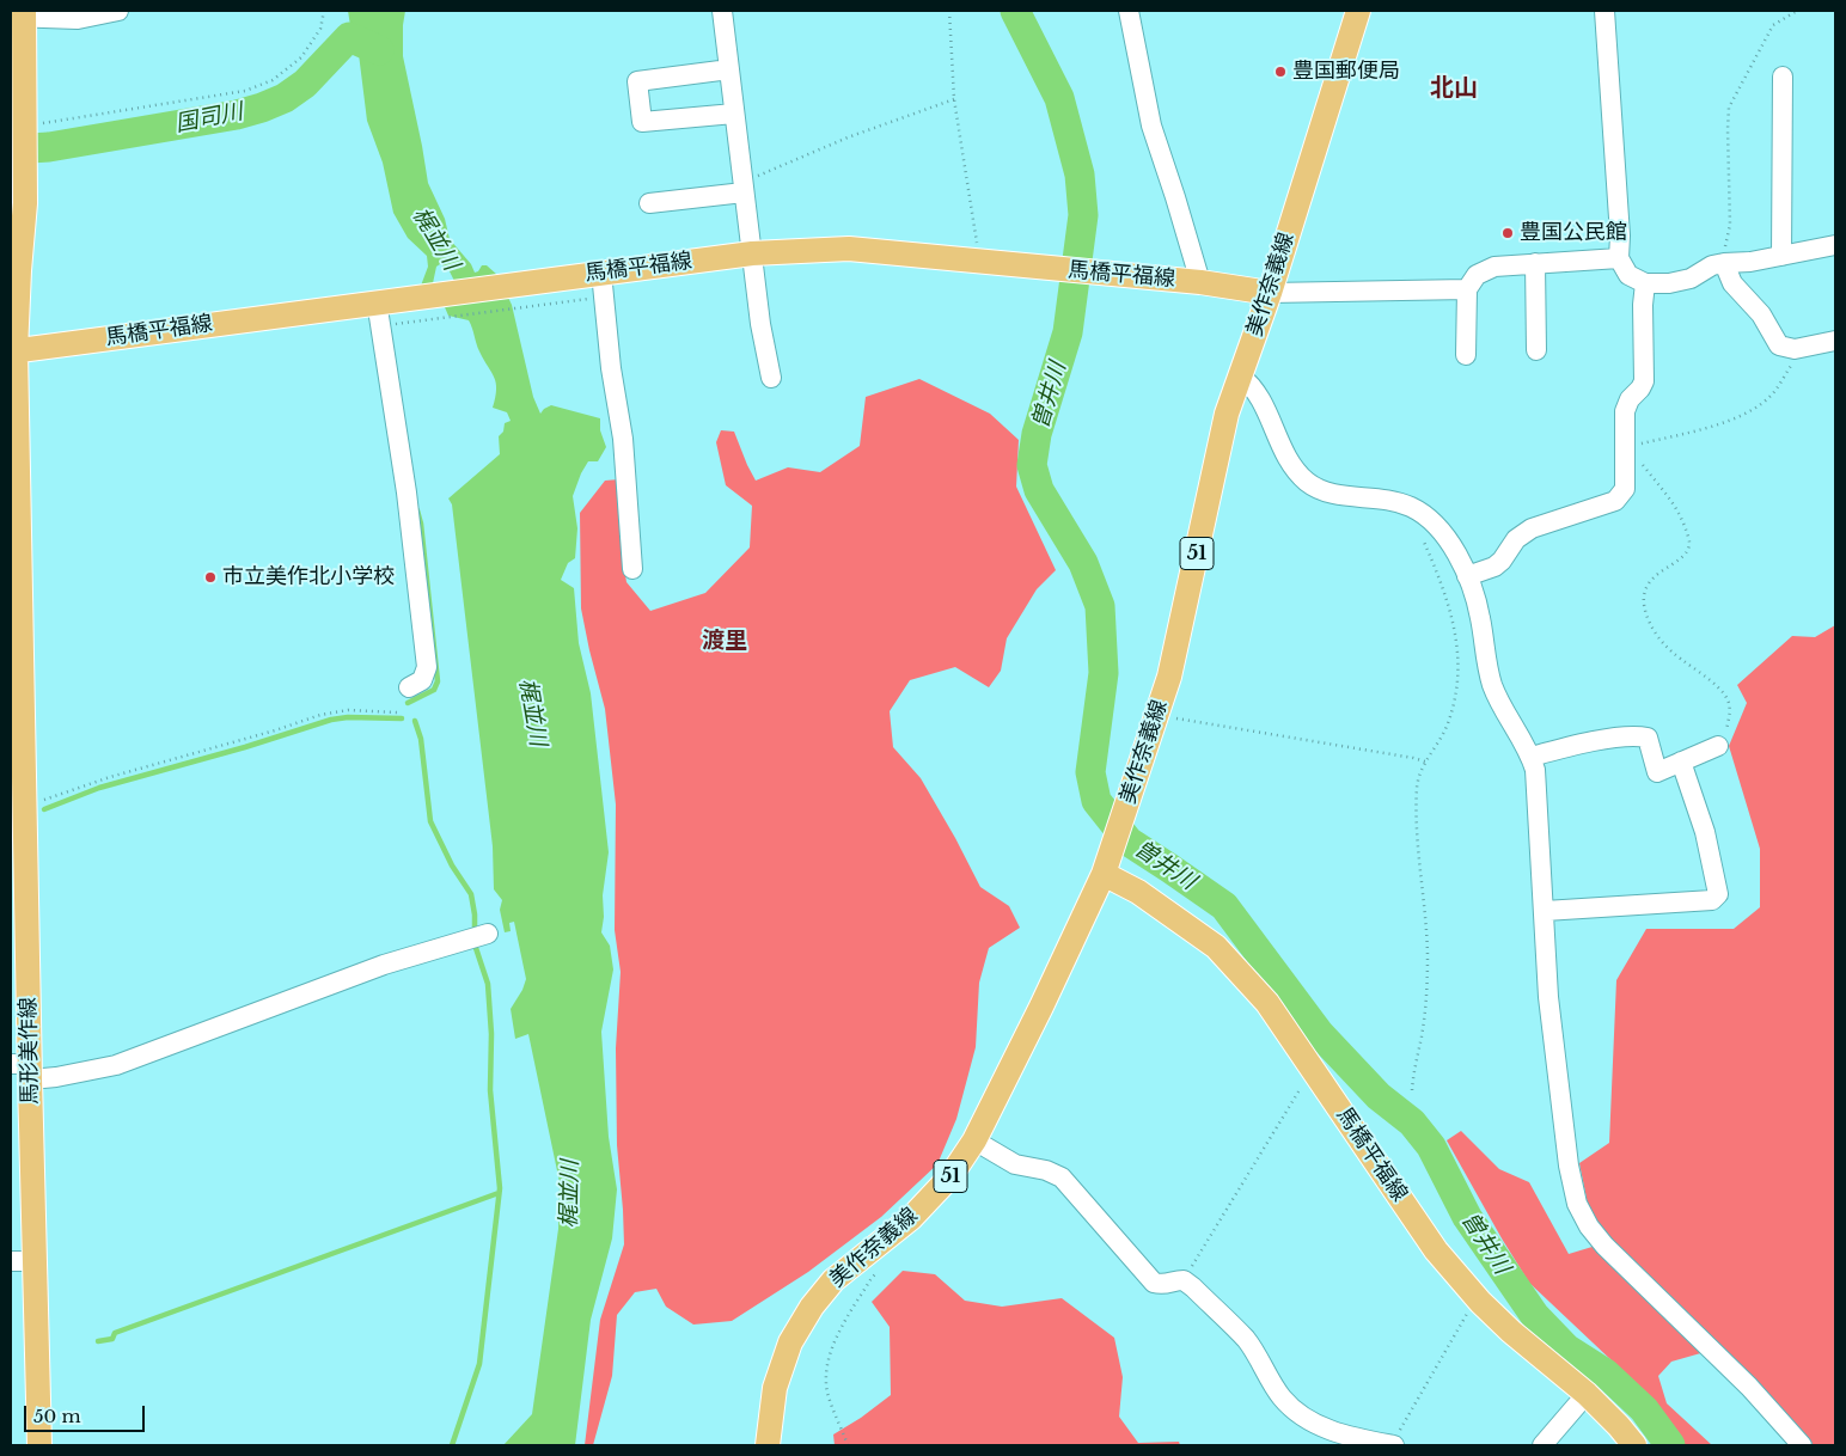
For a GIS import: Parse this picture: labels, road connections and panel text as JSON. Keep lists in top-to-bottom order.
{
  "streets": {
    "main road": [
      "馬橋平福線",
      "美作奈義線",
      "51",
      "馬形美作線"
    ]
  },
  "crossings": [
    ["馬橋平福線", "美作奈義線"],
    ["馬橋平福線", "馬形美作線"]
  ],
  "districts": ["北山", "渡里"],
  "water": ["国司川", "梶並川", "曽井川"],
  "places": ["豊国郵便局", "豊国公民館", "市立美作北小学校"],
  "scale_bar": "50 m"
}
